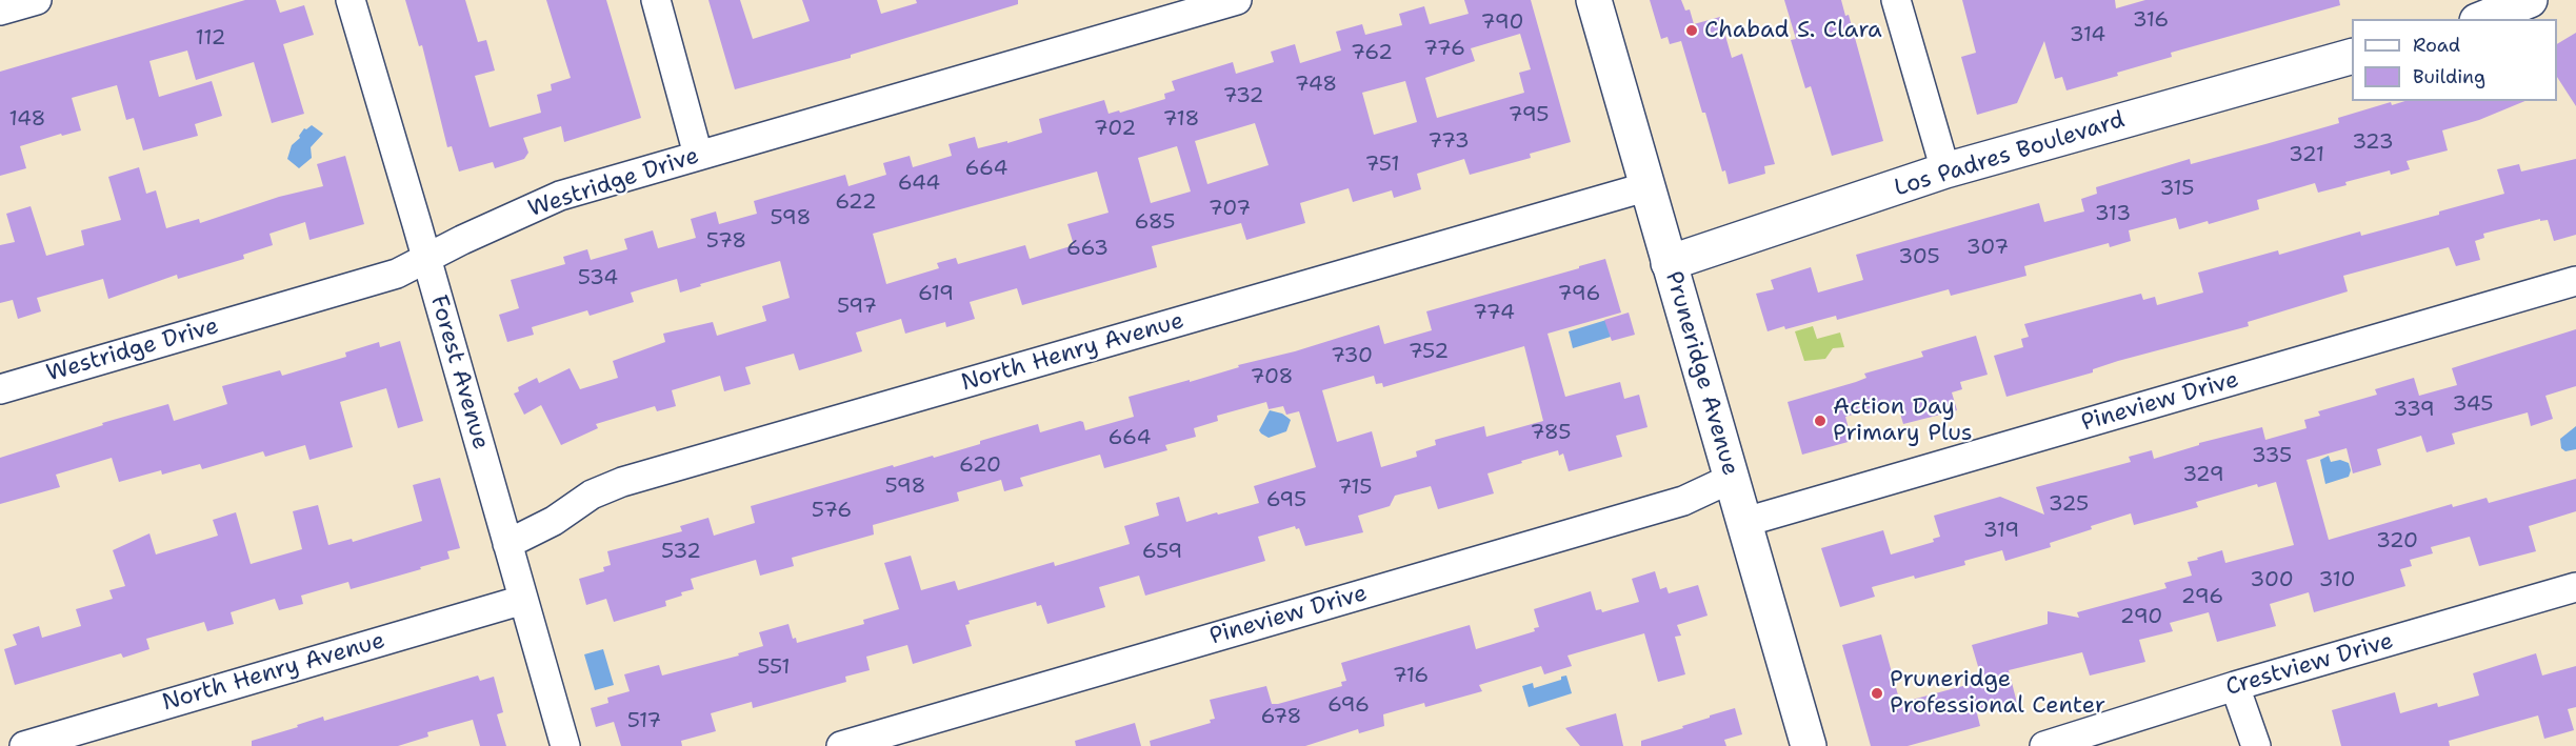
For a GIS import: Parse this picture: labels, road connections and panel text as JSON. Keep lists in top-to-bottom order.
{
  "streets": {
    "main road": ["Los Padres Boulevard", "Pruneridge Avenue"],
    "street": [
      "Westridge Drive",
      "North Henry Avenue",
      "Forest Avenue",
      "Pineview Drive",
      "Crestview Drive"
    ]
  },
  "crossings": [
    ["Los Padres Boulevard", "Pruneridge Avenue"],
    ["Westridge Drive", "Forest Avenue"],
    ["North Henry Avenue", "Forest Avenue"],
    ["North Henry Avenue", "Pruneridge Avenue"],
    ["Pruneridge Avenue", "Pineview Drive"]
  ],
  "places": ["Chabad S. Clara", "Action Day Primary Plus", "Pruneridge Professional Center"],
  "house_numbers": [
    "316",
    "790",
    "314",
    "112",
    "776",
    "762",
    "748",
    "732",
    "795",
    "148",
    "718",
    "702",
    "773",
    "323",
    "321",
    "751",
    "664",
    "644",
    "315",
    "622",
    "707",
    "313",
    "598",
    "685",
    "578",
    "307",
    "663",
    "305",
    "534",
    "619",
    "796",
    "597",
    "774",
    "752",
    "730",
    "708",
    "345",
    "339",
    "785",
    "664",
    "335",
    "620",
    "329",
    "598",
    "715",
    "695",
    "325",
    "576",
    "319",
    "320",
    "532",
    "659",
    "300",
    "310",
    "296",
    "290",
    "551",
    "716",
    "696",
    "678",
    "517"
  ],
  "legend": ["Road", "Building"]
}
